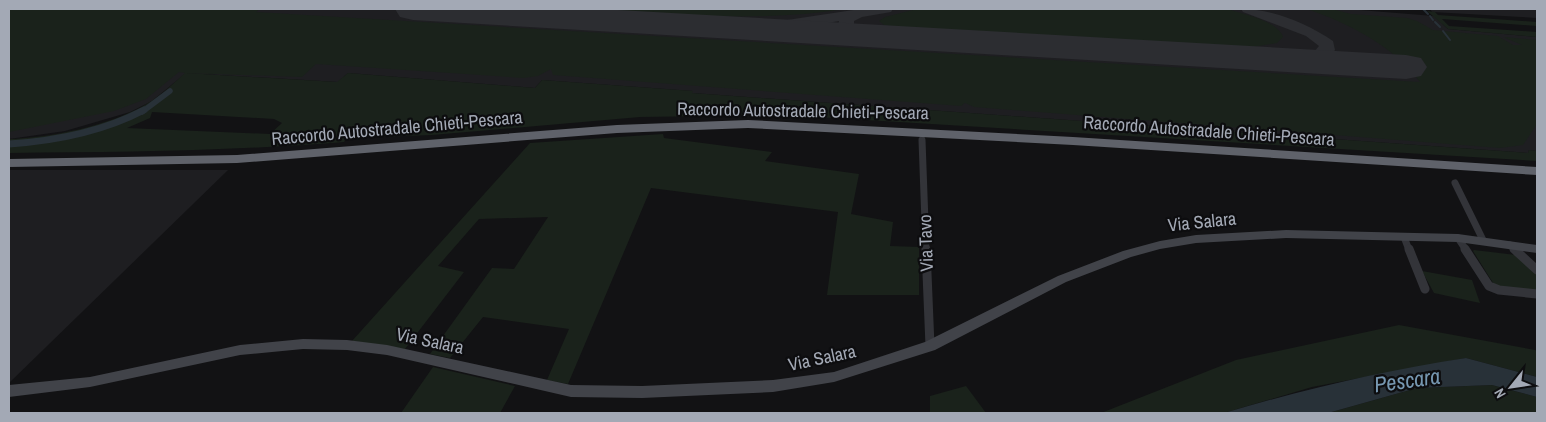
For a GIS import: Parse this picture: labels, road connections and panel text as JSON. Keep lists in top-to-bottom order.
{
  "streets": {
    "highway": ["Raccordo Autostradale Chieti-Pescara"],
    "street": ["Via Salara", "Via Tavo"]
  },
  "crossings": [
    ["Via Salara", "Via Tavo"]
  ],
  "water": ["Pescara"],
  "north": "bottom left"
}
